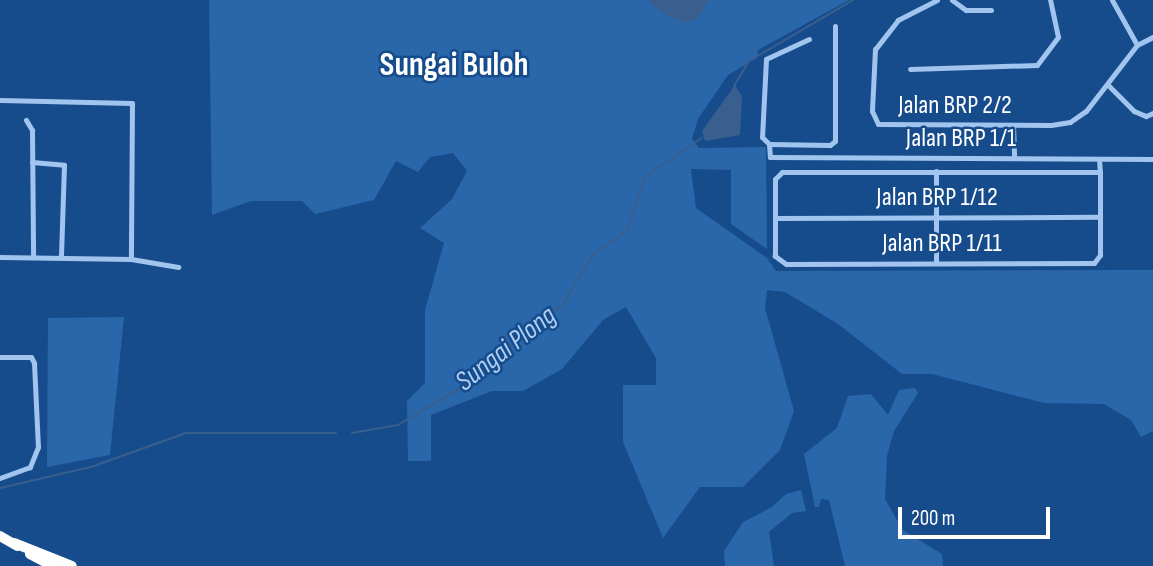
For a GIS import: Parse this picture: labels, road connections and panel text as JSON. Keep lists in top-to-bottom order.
{
  "streets": {
    "street": [
      "Jalan BRP 2/2",
      "Jalan BRP 1/1",
      "Jalan BRP 1/12",
      "Jalan BRP 1/11"
    ]
  },
  "crossings": [
    ["Jalan BRP 1/1", "Jalan BRP 1/11"],
    ["Jalan BRP 1/12", "Jalan BRP 1/11"]
  ],
  "districts": ["Sungai Buloh"],
  "water": ["Sungai Plong"],
  "scale_bar": "200 m"
}
